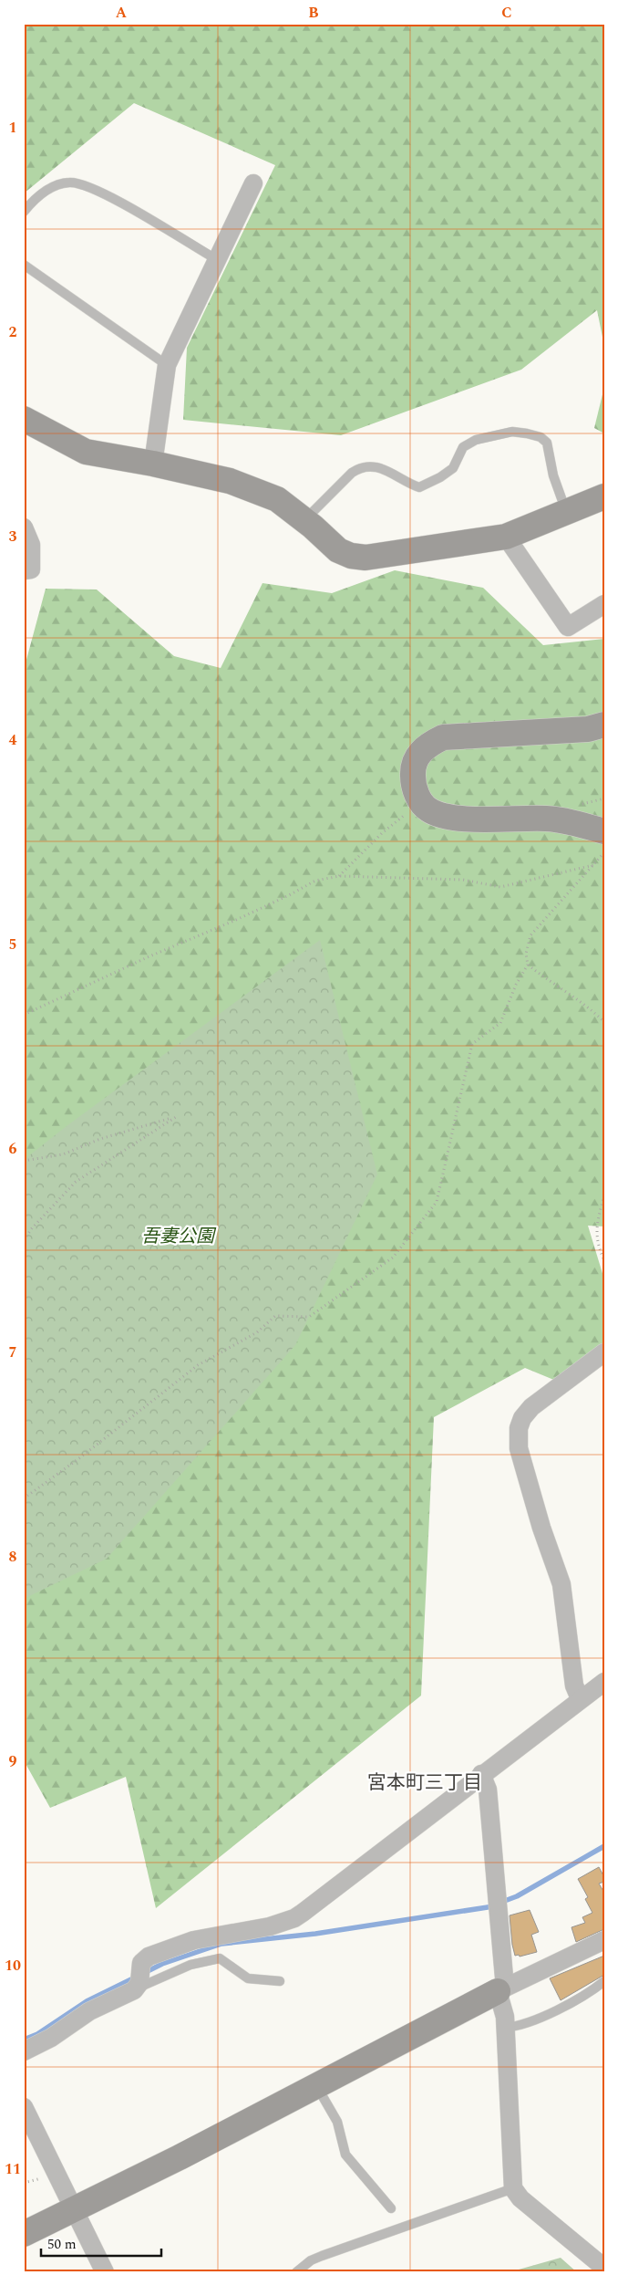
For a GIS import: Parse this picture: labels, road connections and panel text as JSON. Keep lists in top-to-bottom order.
{
  "districts": ["宮本町三丁目"],
  "parks": ["吾妻公園"],
  "scale_bar": "50 m",
  "grid": {
    "columns": ["A", "B", "C"],
    "rows": [
      "1",
      "2",
      "3",
      "4",
      "5",
      "6",
      "7",
      "8",
      "9",
      "10",
      "11"
    ]
  }
}
